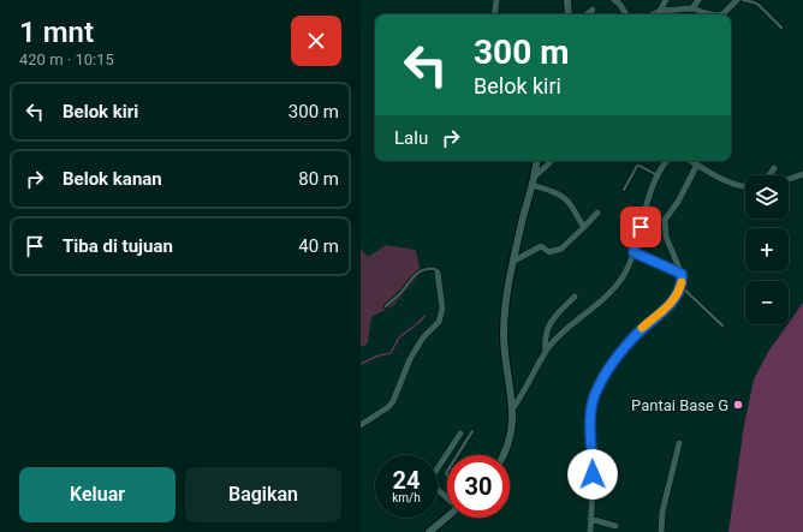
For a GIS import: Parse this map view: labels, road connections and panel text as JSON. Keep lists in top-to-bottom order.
{
  "places": ["Pantai Base G"],
  "page": {
    "heading": ["1 mnt", "420 m · 10:15"],
    "turn": ["300 m", "Belok kiri"],
    "list": [
      {
        "name": "Belok kiri",
        "value": "300 m"
      },
      {
        "name": "Belok kanan",
        "value": "80 m"
      },
      {
        "name": "Tiba di tujuan",
        "value": "40 m"
      }
    ],
    "then": "Lalu",
    "map_buttons": ["+", "−"],
    "speed": "24 km/h",
    "limit": "30",
    "buttons": ["Keluar", "Bagikan"]
  }
}
